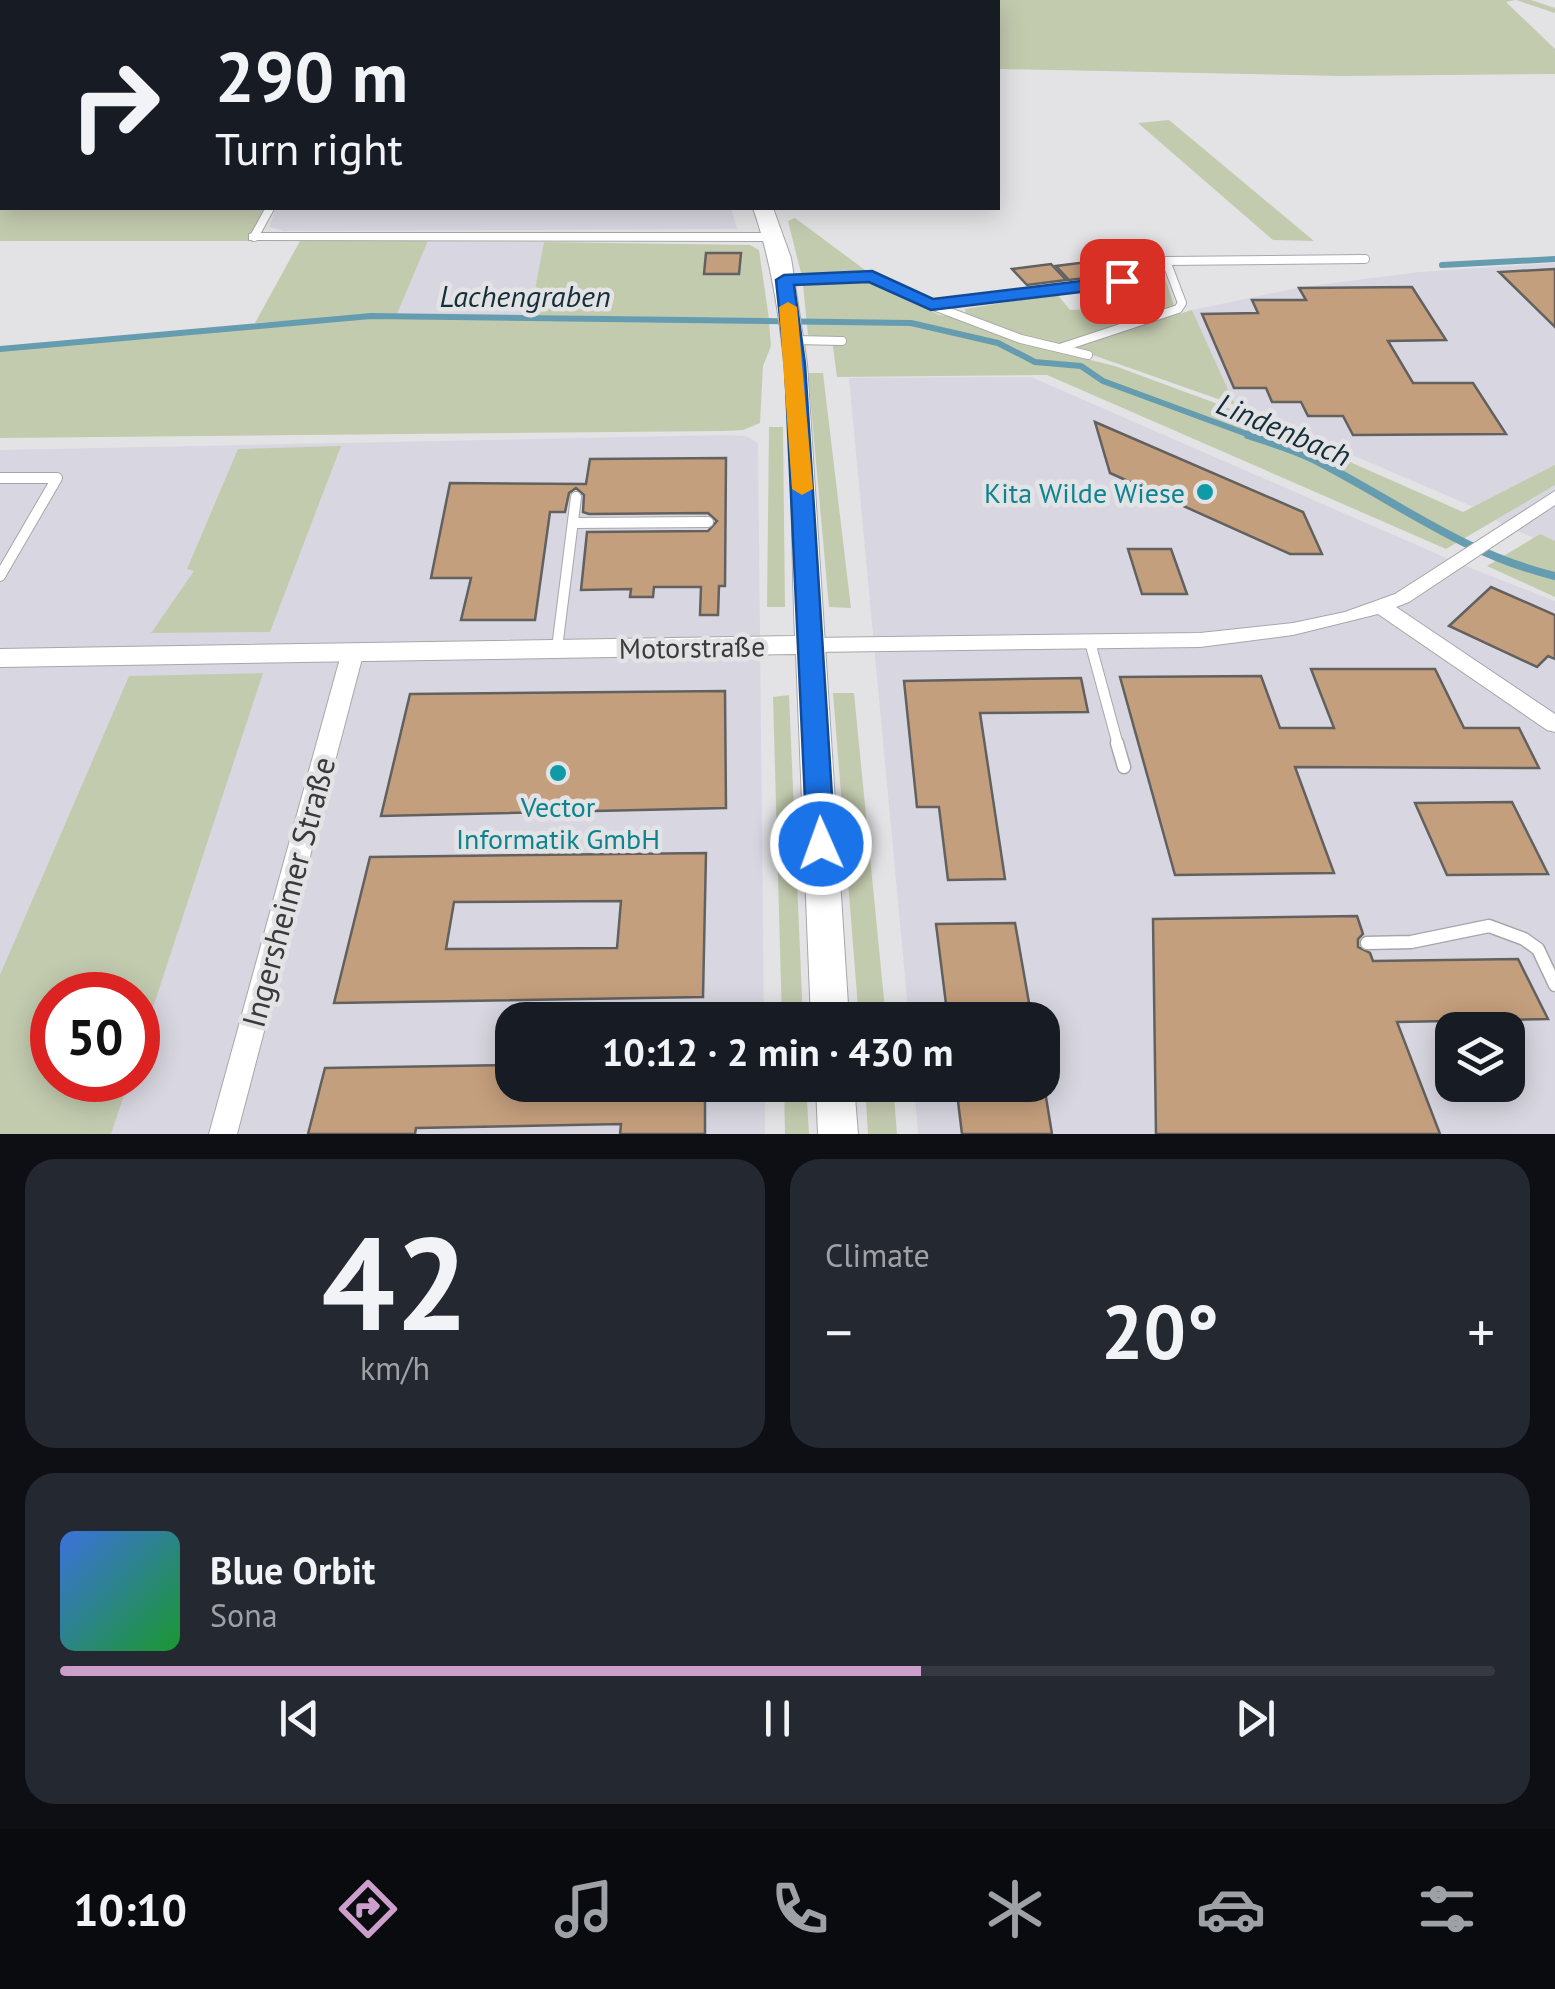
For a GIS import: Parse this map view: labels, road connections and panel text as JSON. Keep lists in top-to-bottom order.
{
  "streets": {
    "main road": ["Motorstraße"],
    "street": ["Ingersheimer Straße"]
  },
  "crossings": [
    ["Motorstraße", "Ingersheimer Straße"]
  ],
  "water": ["Lachengraben", "Lindenbach"],
  "places": ["Kita Wilde Wiese", "Vector Informatik GmbH"],
  "page": {
    "turn": ["290 m", "Turn right"],
    "limit": "50",
    "trip": "10:12 · 2 min · 430 m",
    "tile": [
      ["42", "km/h"],
      "Climate"
    ],
    "heat": ["−", "20°", "+"],
    "song": ["Blue Orbit", "Sona"],
    "tabs": "10:10"
  }
}
